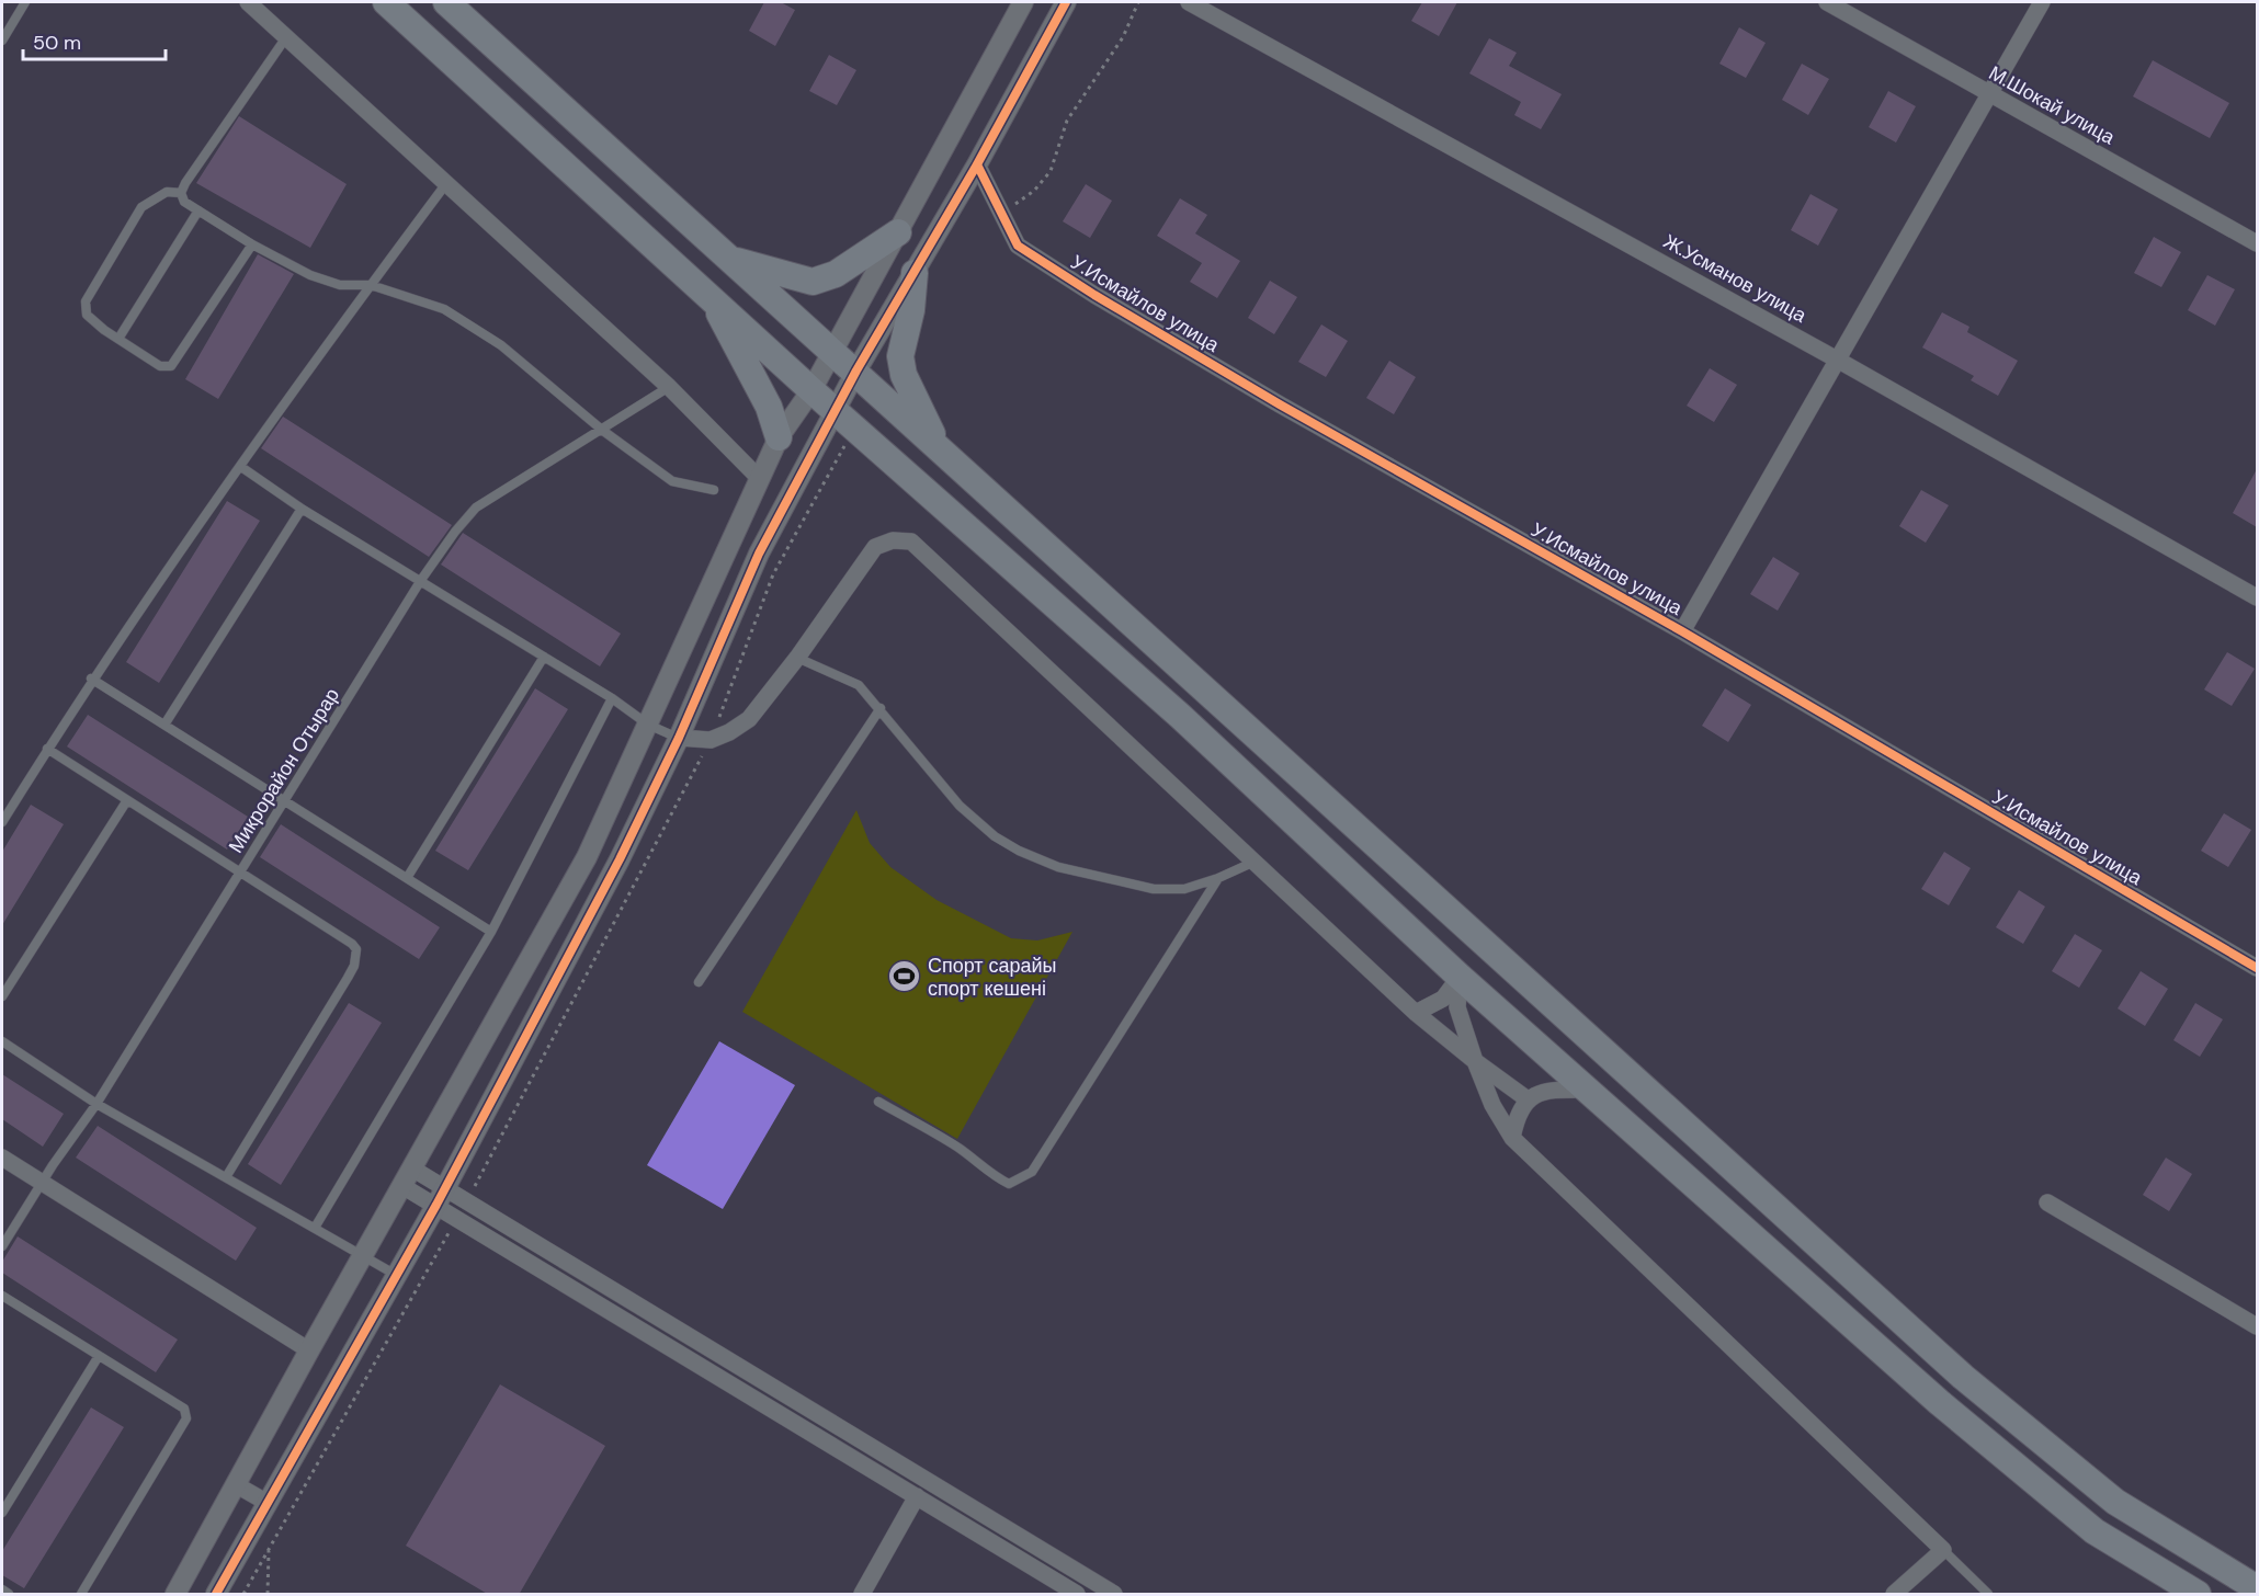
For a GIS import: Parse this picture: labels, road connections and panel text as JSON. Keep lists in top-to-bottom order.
{
  "streets": {
    "street": ["М.Шокай улица", "Ж.Усманов улица", "У.Исмайлов улица"],
    "lane": ["Микрорайон Отырар"]
  },
  "places": {
    "sports": ["Спорт сарайы спорт кешені"]
  },
  "scale_bar": "50 m"
}
